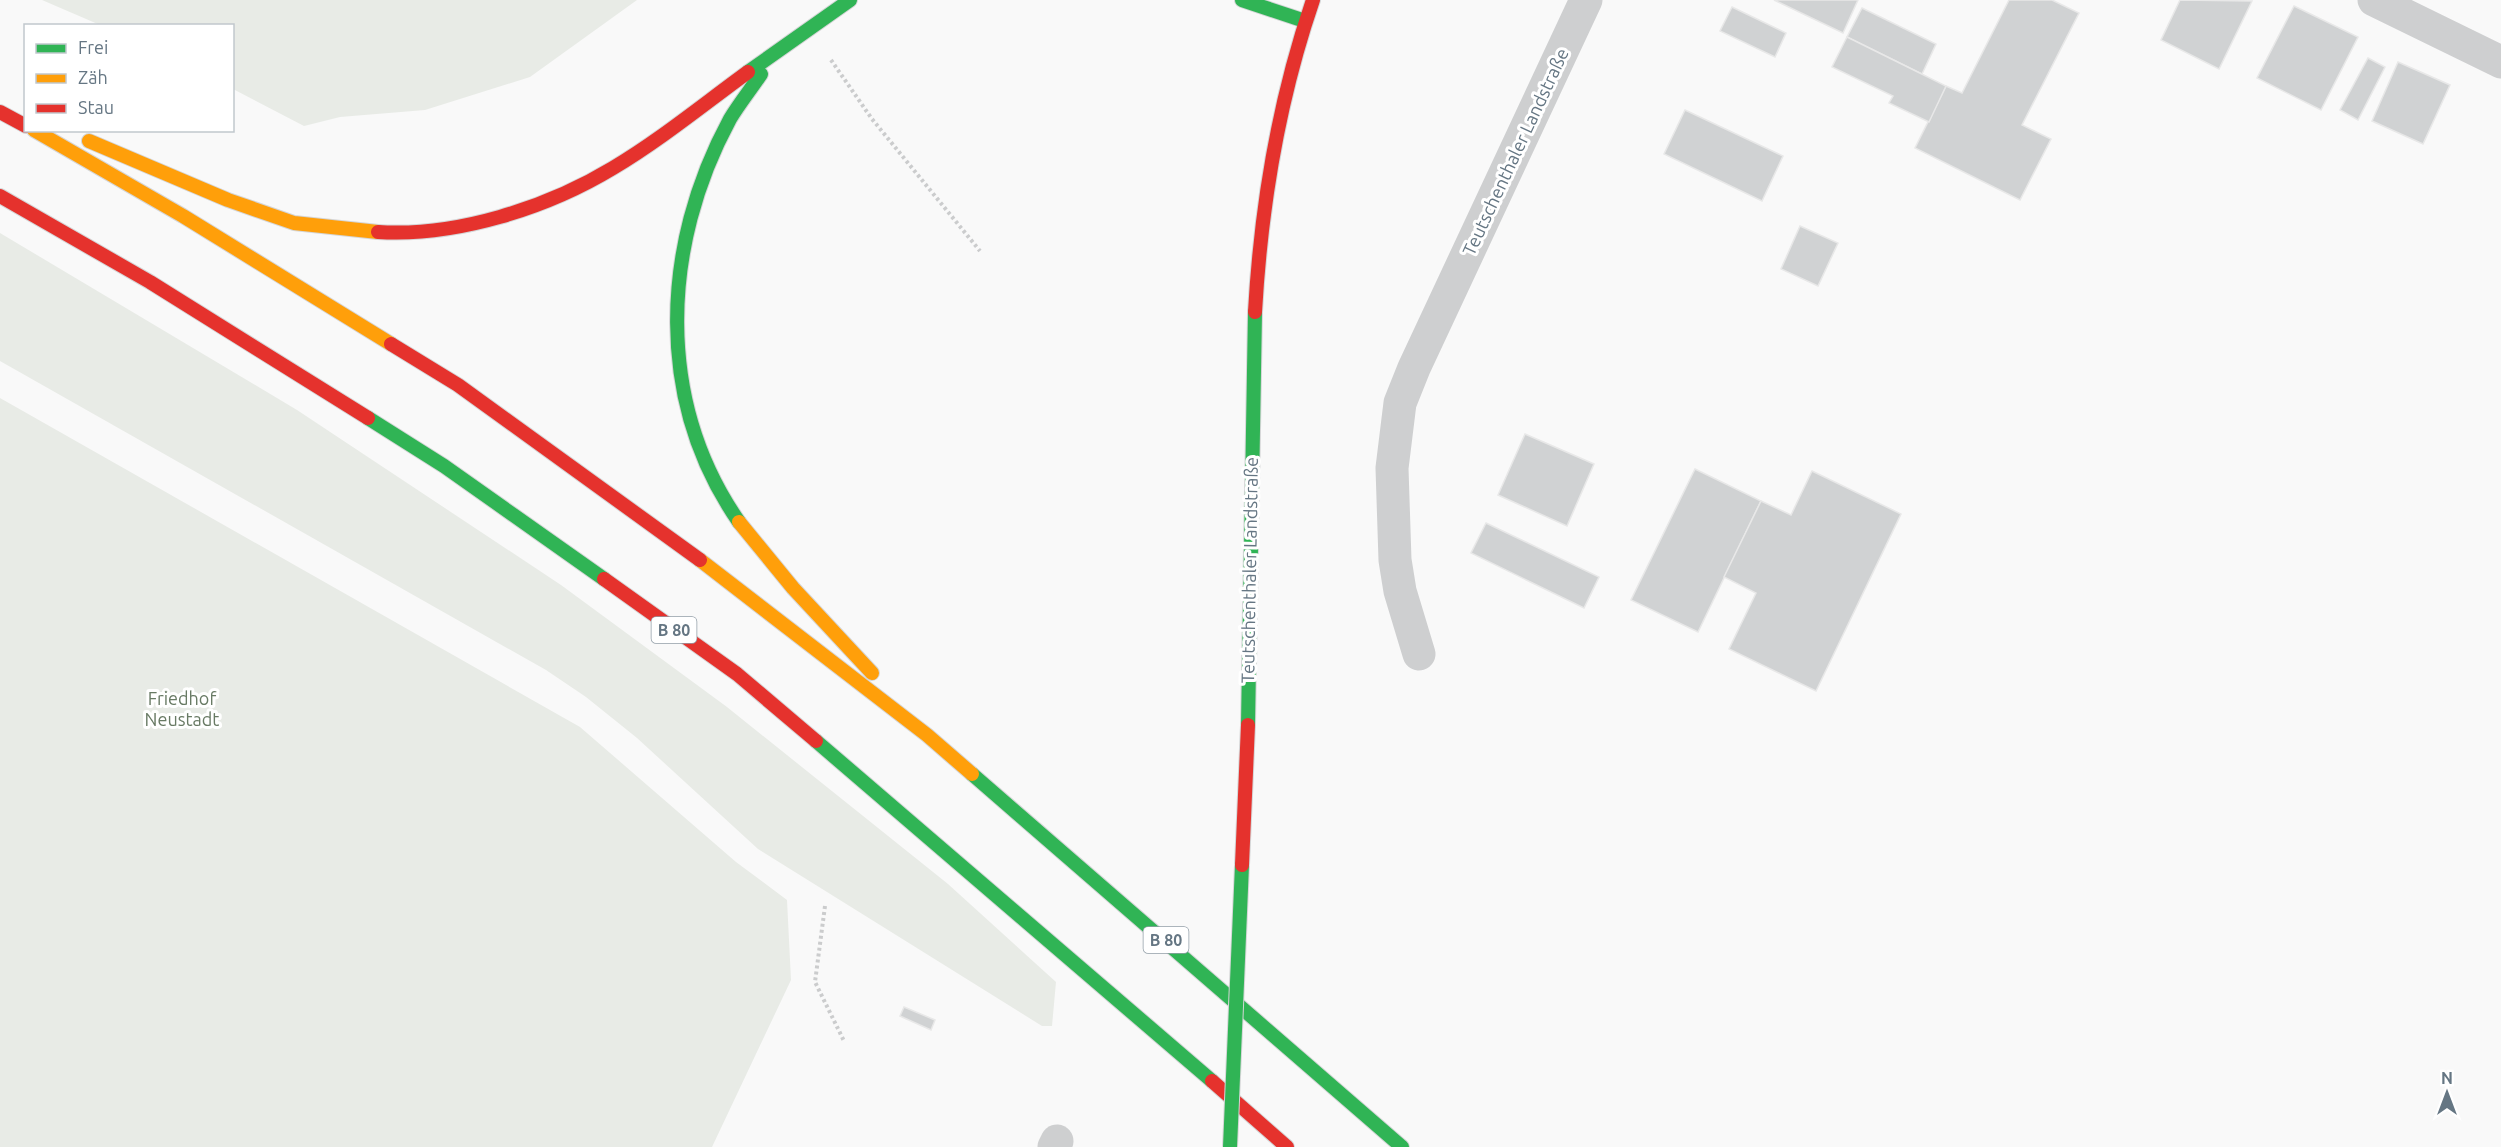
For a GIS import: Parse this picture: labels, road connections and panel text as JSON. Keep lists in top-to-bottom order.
{
  "streets": {
    "main road": ["Teutschenthaler Landstraße", "B 80"]
  },
  "parks": ["Friedhof Neustadt"],
  "legend": ["Frei", "Zäh", "Stau"],
  "north": "top"
}
